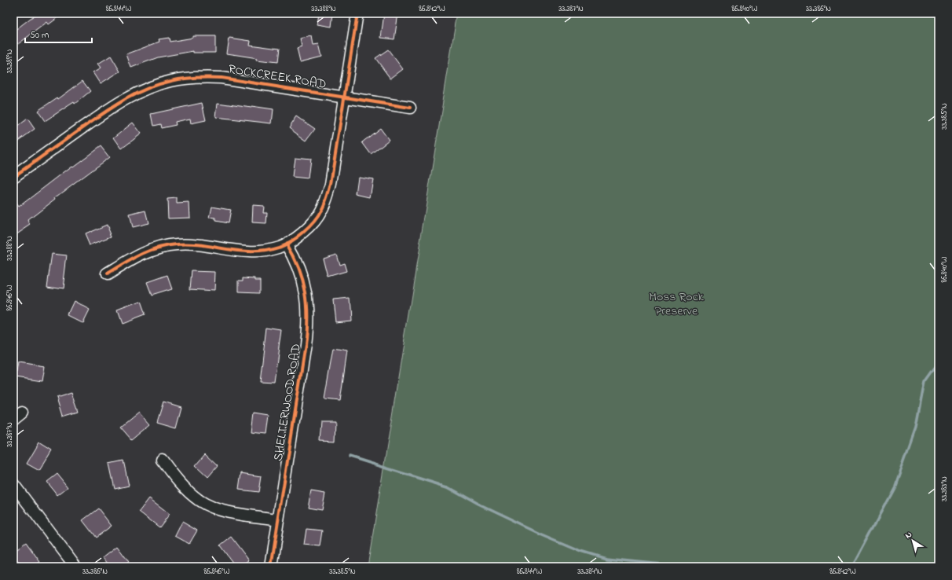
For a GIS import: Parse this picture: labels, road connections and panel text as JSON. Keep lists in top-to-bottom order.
{
  "streets": {
    "street": ["ROCKCREEK ROAD", "SHELTERWOOD ROAD"]
  },
  "parks": ["Moss Rock Preserve"],
  "scale_bar": "50 m",
  "north": "top left",
  "coordinates": [
    "86.844°W",
    "33.388°N",
    "86.842°W",
    "33.387°N",
    "86.840°W",
    "33.386°N",
    "33.389°N",
    "33.385°N",
    "86.846°W",
    "33.383°N",
    "33.384°N"
  ]
}
